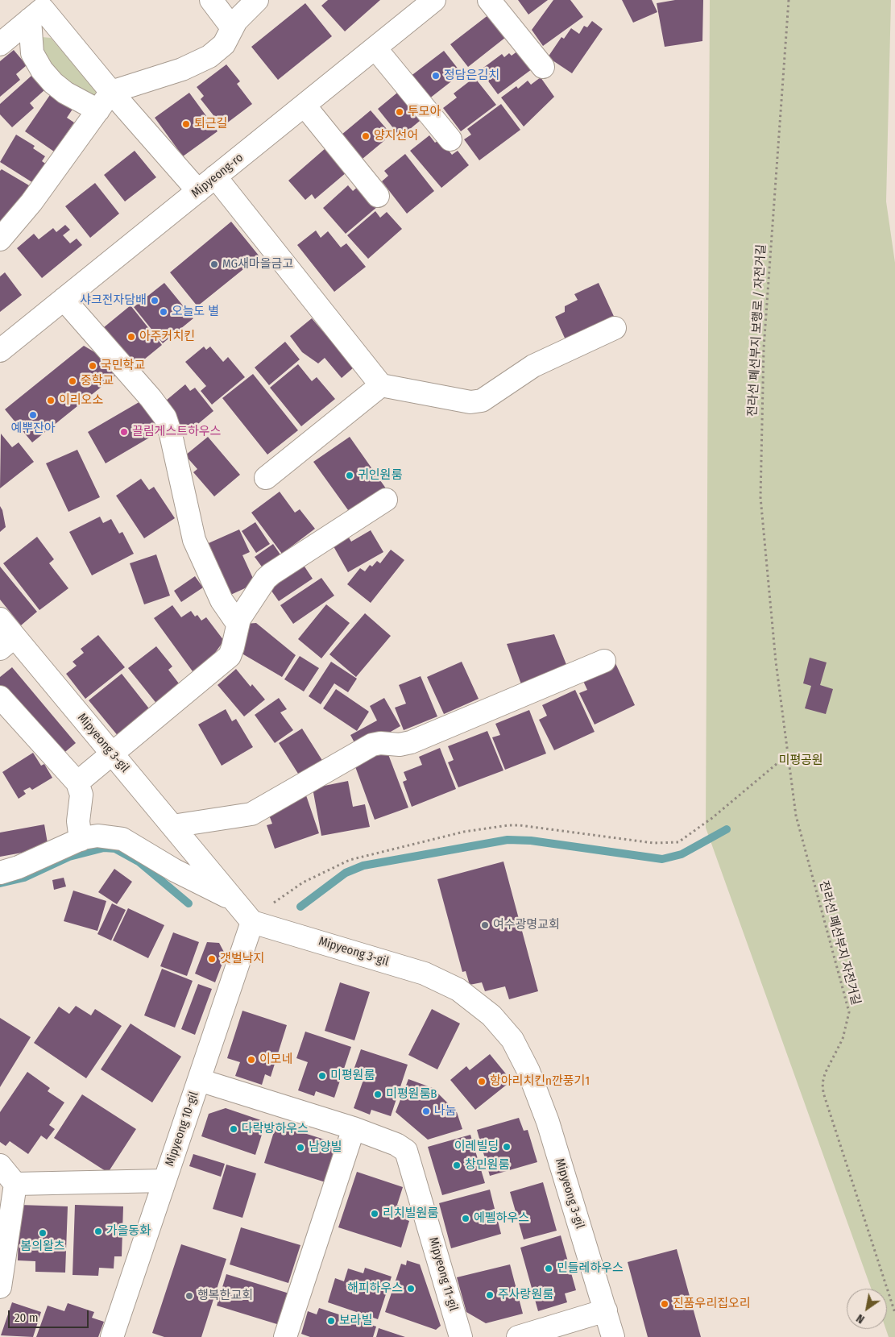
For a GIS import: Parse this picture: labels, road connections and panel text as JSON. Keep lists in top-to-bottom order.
{
  "streets": {
    "street": [
      "Mipyeong-ro",
      "Mipyeong 3-gil",
      "Mipyeong 10-gil",
      "Mipyeong 11-gil"
    ],
    "path": ["전라선 폐선부지 보행로 / 자전거길", "전라선 폐선부지 자전거길"]
  },
  "crossings": [
    ["전라선 폐선부지 보행로 / 자전거길", "전라선 폐선부지 자전거길"],
    ["Mipyeong 3-gil", "Mipyeong 10-gil"],
    ["Mipyeong 10-gil", "Mipyeong 11-gil"]
  ],
  "parks": ["미평공원"],
  "places": [
    "정담은김치",
    "투모아",
    "퇴근길",
    "양지선어",
    "MG새마을금고",
    "샤크전자담배",
    "오늘도 별",
    "아주커치킨",
    "국민학교",
    "중학교",
    "이리오소",
    "예뿌잔아",
    "끌림게스트하우스",
    "귀인원룸",
    "여수광명교회",
    "갯벌낙지",
    "이모네",
    "미평원룸",
    "항아리치킨n깐풍기1",
    "미평원룸B",
    "나눔",
    "다락방하우스",
    "이레빌딩",
    "남양빌",
    "창민원룸",
    "리치빌원룸",
    "에펠하우스",
    "가을동화",
    "봄의왈츠",
    "민들레하우스",
    "해피하우스",
    "주사랑원룸",
    "행복한교회",
    "진품우리집오리",
    "보라빌"
  ],
  "scale_bar": "20 m",
  "north": "bottom left"
}
